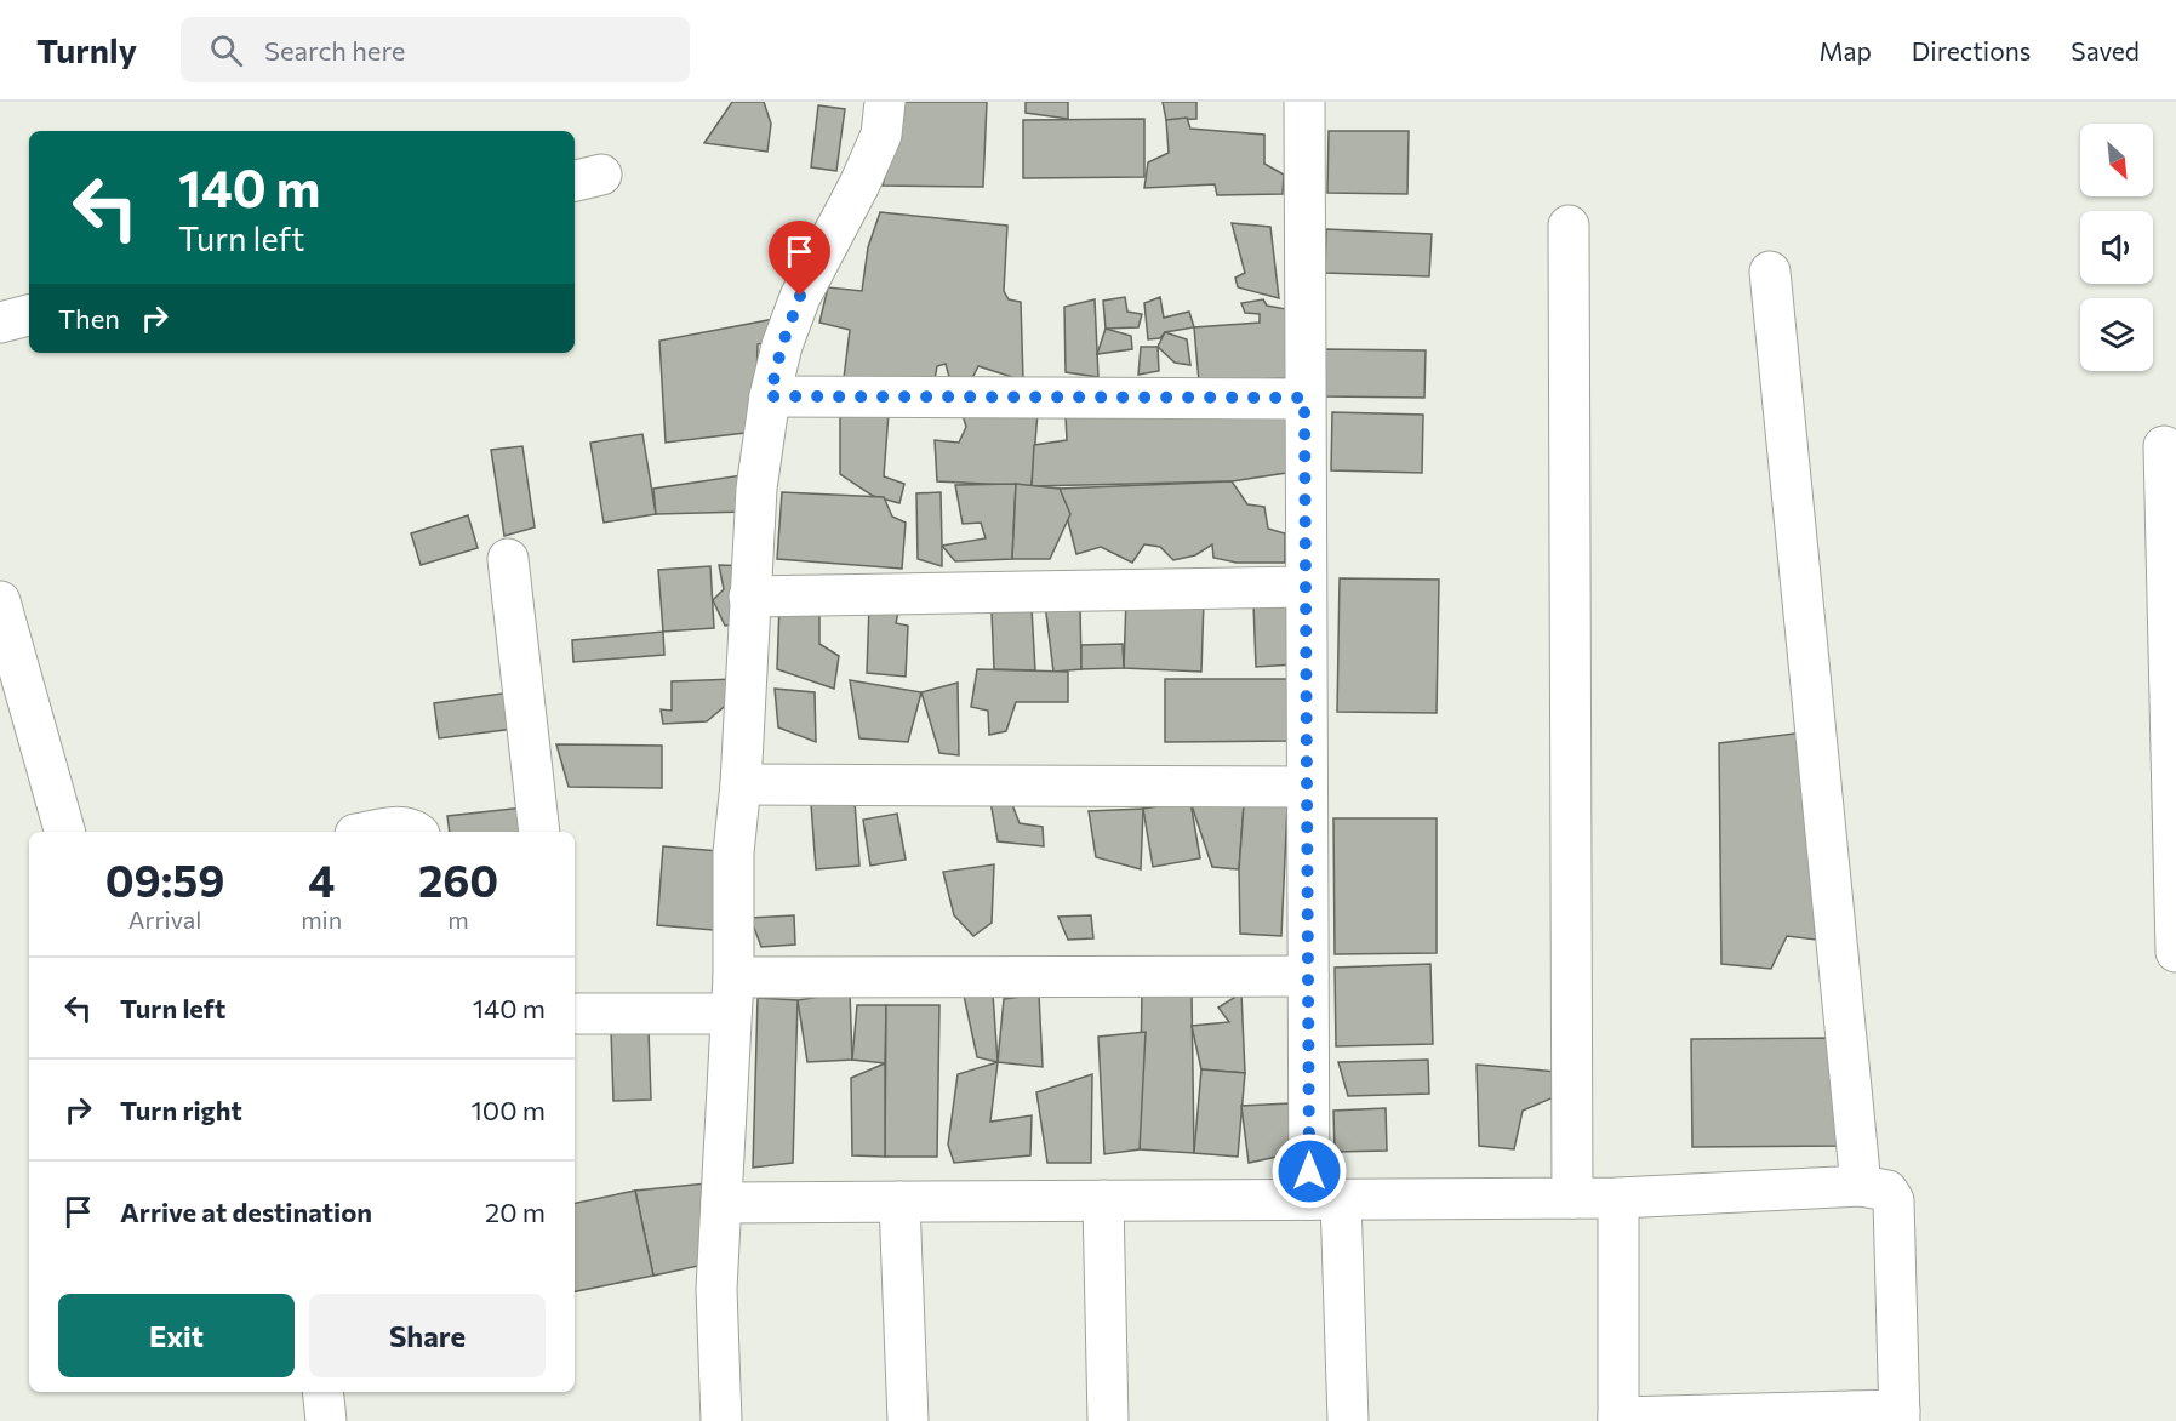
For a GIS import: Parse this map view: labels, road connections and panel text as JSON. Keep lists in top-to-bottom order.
{
  "north": "bottom right",
  "page": {
    "header": "Turnly",
    "search": "Search here",
    "nav": ["Map", "Directions", "Saved"],
    "turn": ["140 m", "Turn left"],
    "then": "Then",
    "eta": [
      "09:59",
      "Arrival",
      "4",
      "min",
      "260",
      "m"
    ],
    "list": [
      {
        "name": "Turn left",
        "value": "140 m"
      },
      {
        "name": "Turn right",
        "value": "100 m"
      },
      {
        "name": "Arrive at destination",
        "value": "20 m"
      }
    ],
    "buttons": ["Exit", "Share"]
  }
}
